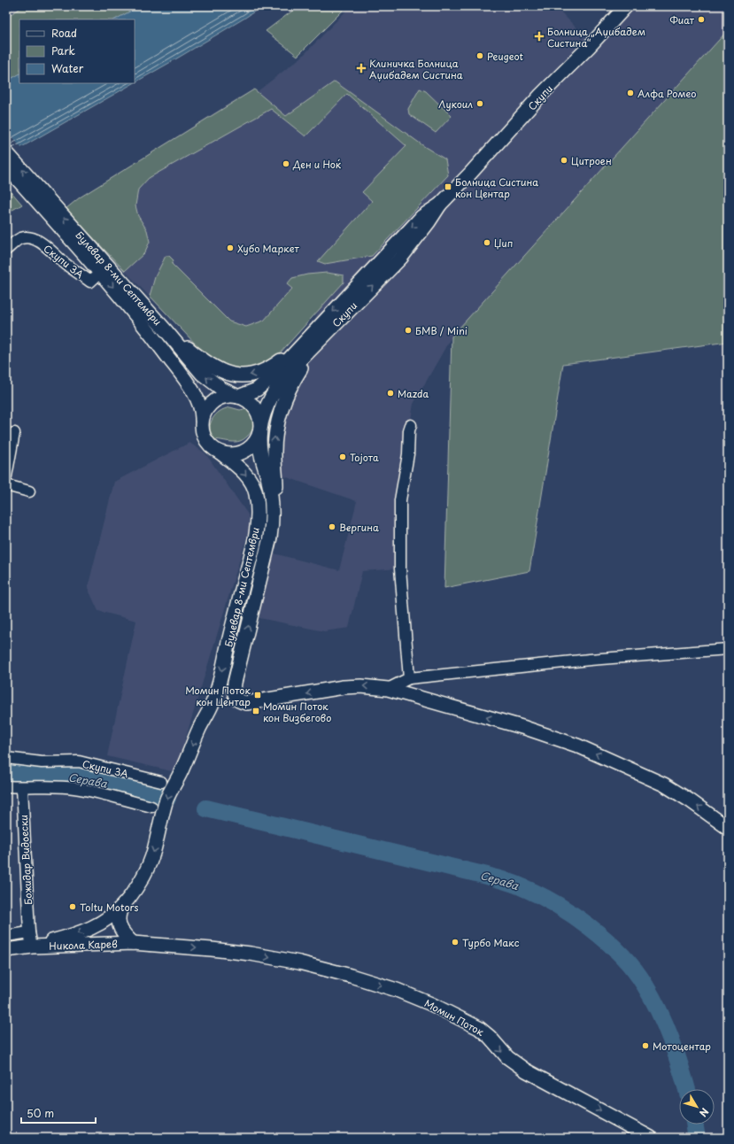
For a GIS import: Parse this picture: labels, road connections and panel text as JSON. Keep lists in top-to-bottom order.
{
  "streets": {
    "street": [
      "Скупи",
      "Скупи 3А",
      "Булевар 8-ми Септември",
      "Божидар Видоески",
      "Никола Карев",
      "Момин Поток"
    ]
  },
  "crossings": [
    ["Скупи", "Булевар 8-ми Септември"],
    ["Скупи 3А", "Булевар 8-ми Септември"],
    ["Божидар Видоески", "Никола Карев"],
    ["Никола Карев", "Момин Поток"]
  ],
  "one_way": ["Момин Поток"],
  "water": ["Серава"],
  "places": {
    "other": [
      "Фиат",
      "Peugeot",
      "Алфа Ромео",
      "Лукоил",
      "Цитроен",
      "Ден и Ноќ",
      "Џип",
      "Хубо Маркет",
      "БМВ / Mini",
      "Mazda",
      "Тојота",
      "Вергина",
      "Toltu Motors",
      "Турбо Макс",
      "Мотоцентар"
    ],
    "health": ["Болница „Аџибадем Систина“", "Клиничка Болница Аџибадем Систина"],
    "transit": ["Болница Систина кон Центар", "Момин Поток кон Центар", "Момин Поток кон Визбегово"]
  },
  "legend": ["Road", "Park", "Water"],
  "scale_bar": "50 m",
  "north": "bottom right"
}
